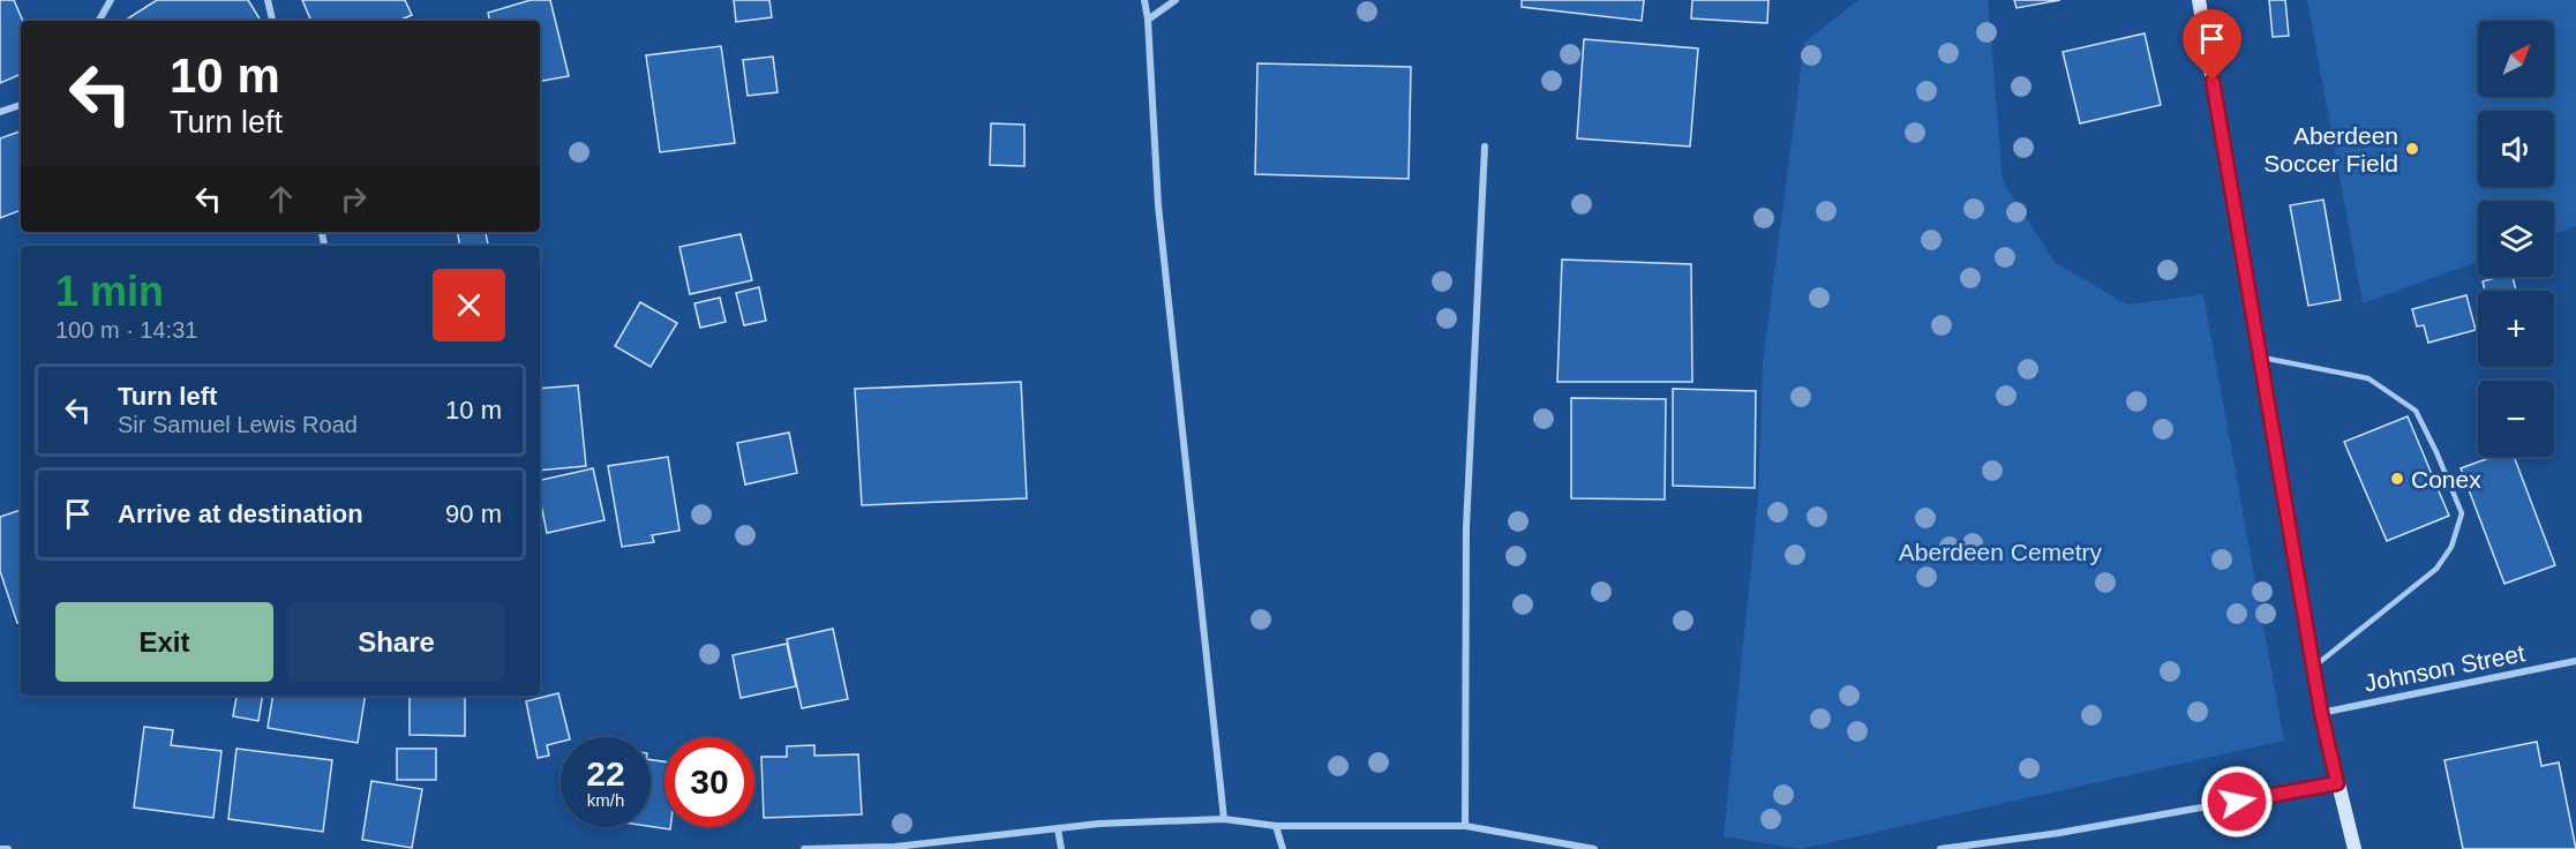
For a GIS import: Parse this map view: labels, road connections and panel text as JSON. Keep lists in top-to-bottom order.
{
  "streets": {
    "street": ["Johnson Street"]
  },
  "parks": ["Aberdeen Cemetry"],
  "places": ["Aberdeen Soccer Field", "Conex"],
  "north": "top right",
  "page": {
    "map_buttons": ["+", "−"],
    "turn": ["10 m", "Turn left"],
    "heading": ["1 min", "100 m · 14:31"],
    "list": [
      {
        "name": "Turn left",
        "note": "Sir Samuel Lewis Road",
        "value": "10 m"
      },
      {
        "name": "Arrive at destination",
        "value": "90 m"
      }
    ],
    "buttons": ["Exit", "Share"],
    "speed": "22 km/h",
    "limit": "30"
  }
}
